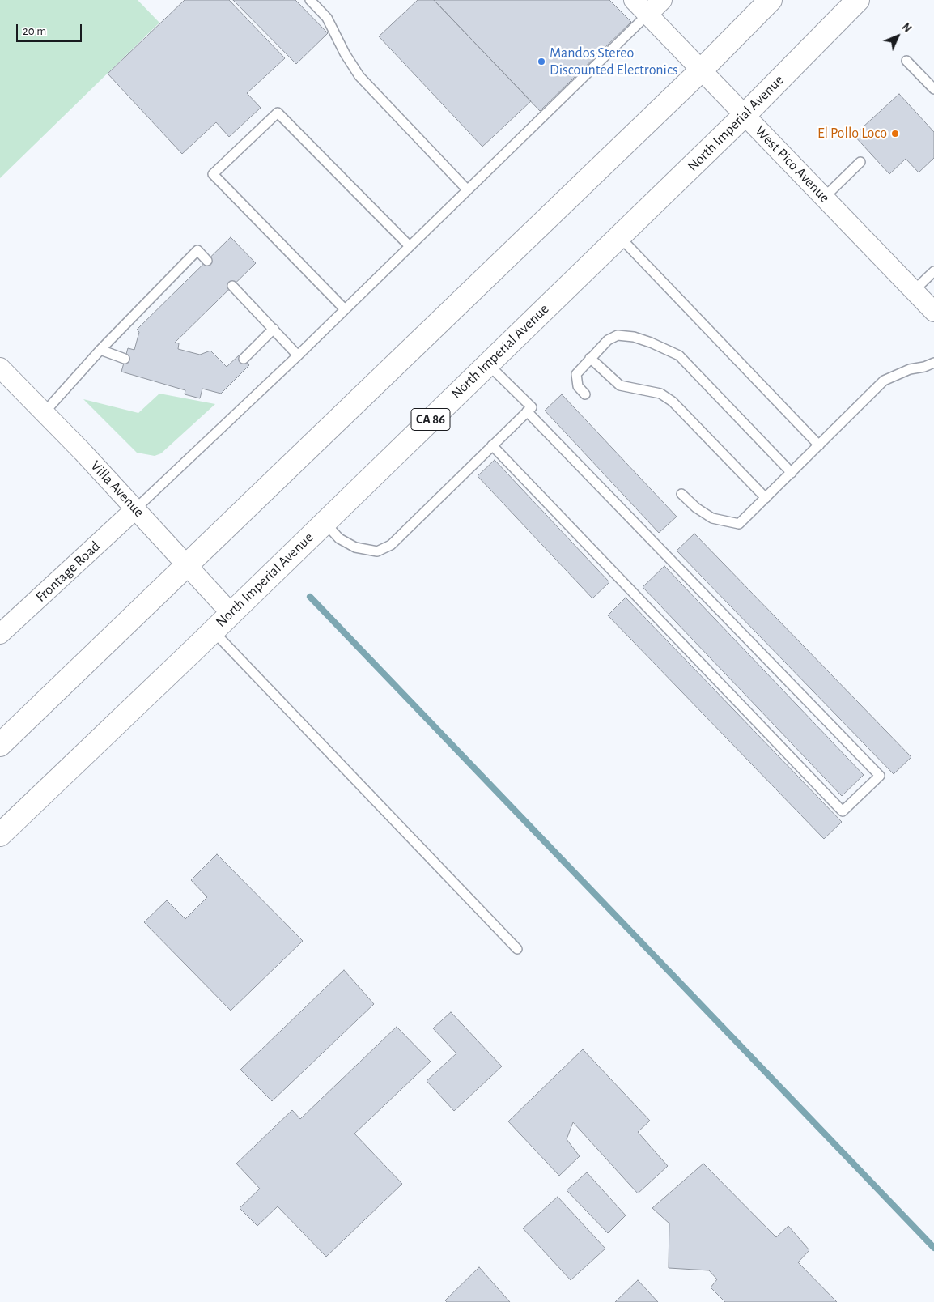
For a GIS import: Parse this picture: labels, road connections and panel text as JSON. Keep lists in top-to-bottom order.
{
  "streets": {
    "highway": ["North Imperial Avenue", "CA 86"],
    "street": ["West Pico Avenue", "Villa Avenue", "Frontage Road"]
  },
  "crossings": [
    ["North Imperial Avenue", "West Pico Avenue"],
    ["North Imperial Avenue", "Villa Avenue"],
    ["Villa Avenue", "Frontage Road"]
  ],
  "places": ["Mandos Stereo Discounted Electronics", "El Pollo Loco"],
  "scale_bar": "20 m",
  "north": "top right"
}
